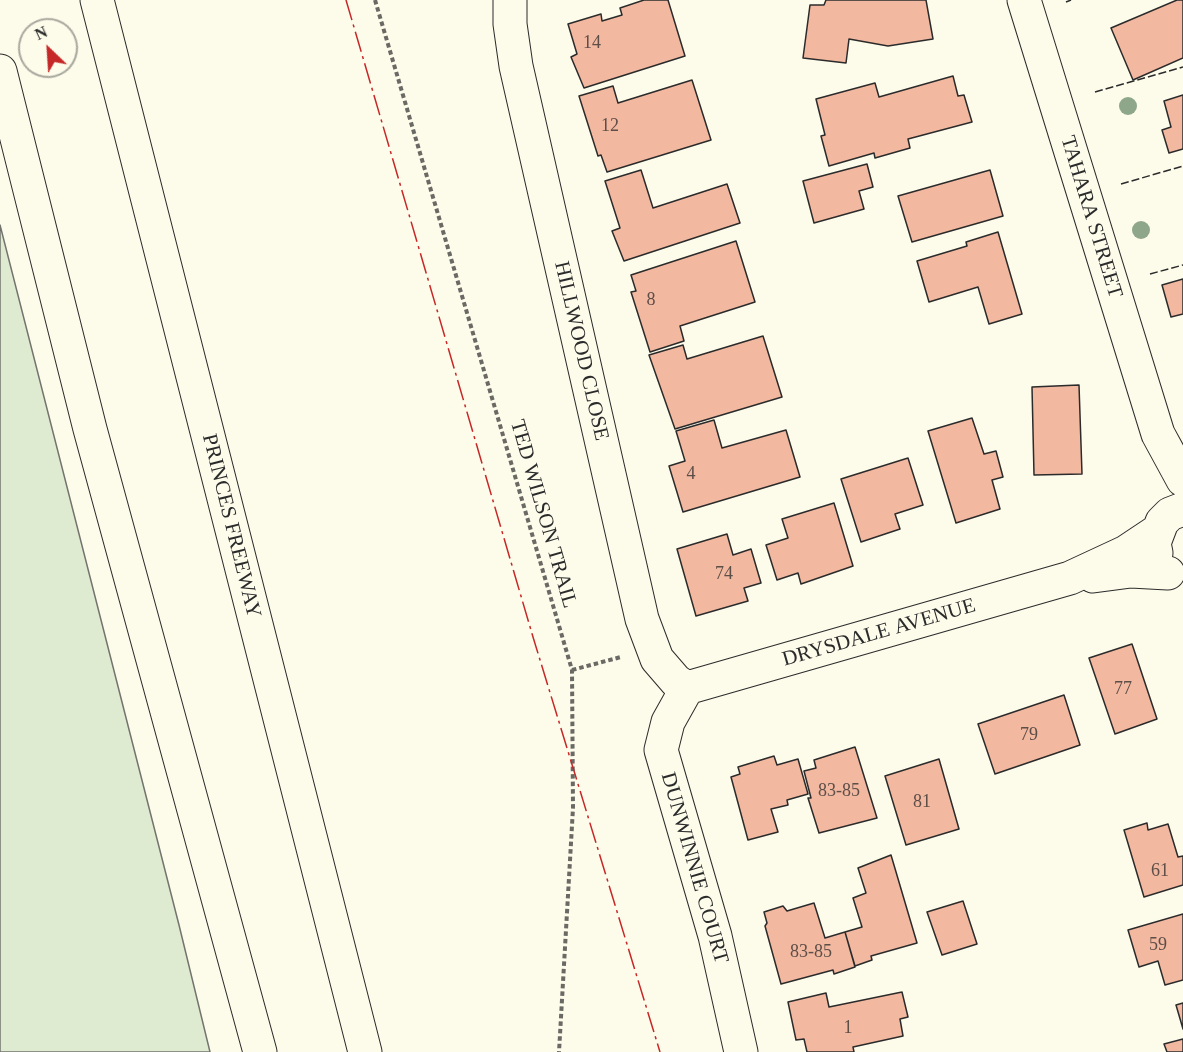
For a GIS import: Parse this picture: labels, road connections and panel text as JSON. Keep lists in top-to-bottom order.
{
  "streets": {
    "main road": [
      "TAHARA STREET",
      "HILLWOOD CLOSE",
      "PRINCES FREEWAY",
      "DRYSDALE AVENUE",
      "DUNWINNIE COURT"
    ],
    "path": ["TED WILSON TRAIL"]
  },
  "crossings": [
    ["TAHARA STREET", "DRYSDALE AVENUE"],
    ["HILLWOOD CLOSE", "DRYSDALE AVENUE"],
    ["HILLWOOD CLOSE", "DUNWINNIE COURT"],
    ["DRYSDALE AVENUE", "DUNWINNIE COURT"]
  ],
  "house_numbers": [
    "14",
    "12",
    "8",
    "4",
    "74",
    "77",
    "79",
    "83-85",
    "81",
    "61",
    "59",
    "83-85",
    "1"
  ],
  "north": "top left"
}
